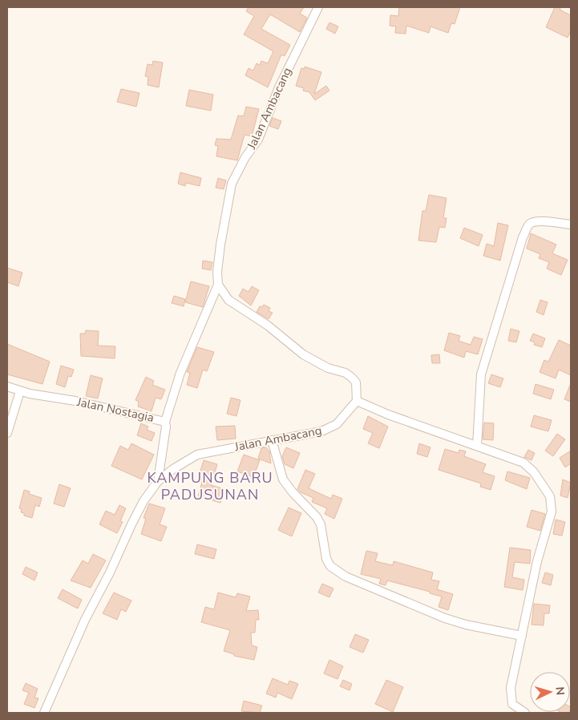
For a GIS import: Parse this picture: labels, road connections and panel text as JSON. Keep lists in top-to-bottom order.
{
  "streets": {
    "street": ["Jalan Ambacang", "Jalan Nostagia"]
  },
  "crossings": [
    ["Jalan Ambacang", "Jalan Nostagia"]
  ],
  "districts": ["KAMPUNG BARU PADUSUNAN"],
  "north": "right"
}
